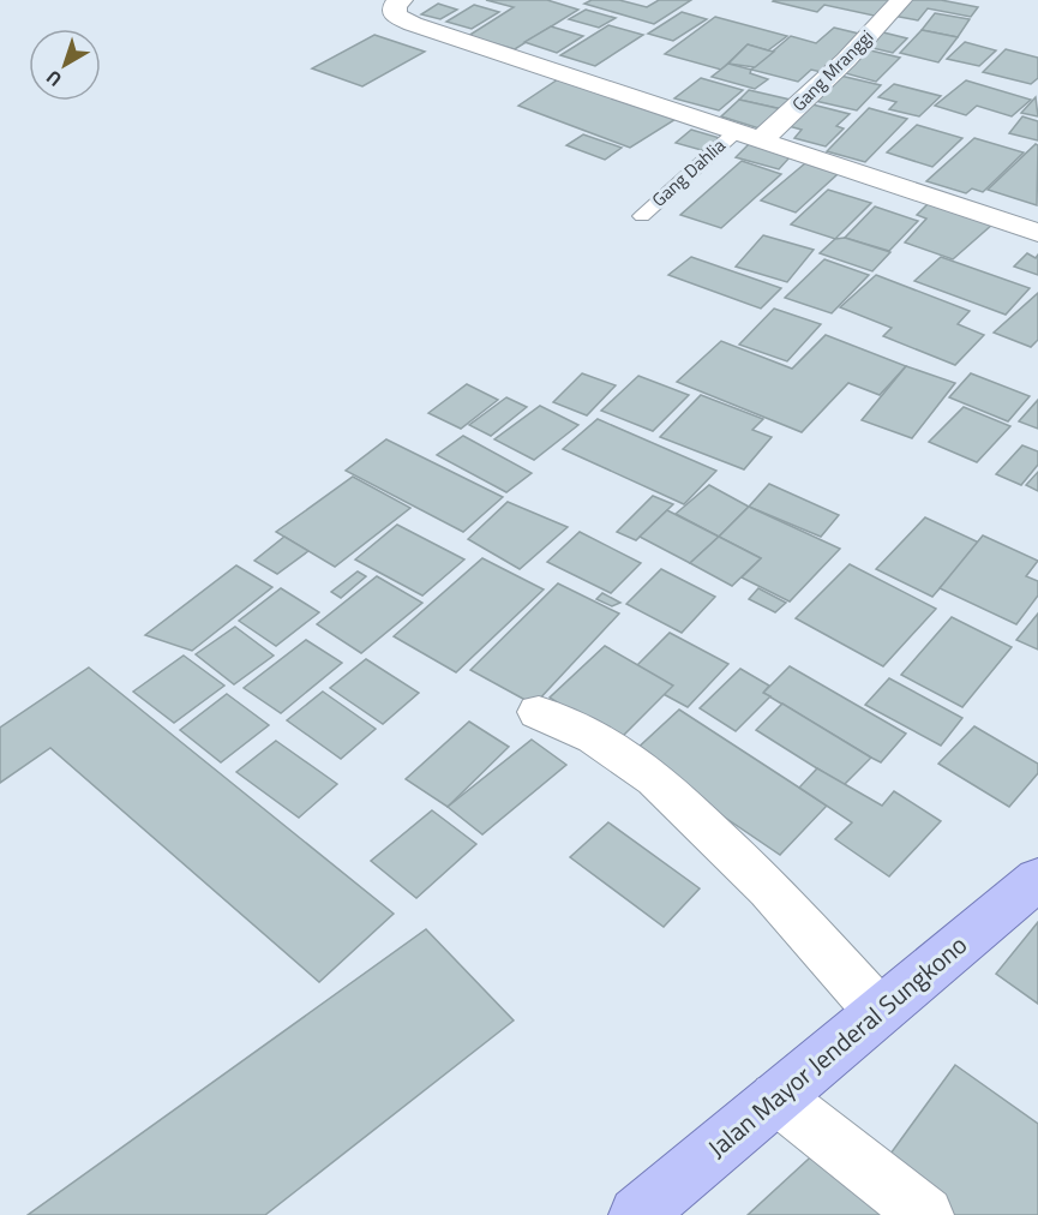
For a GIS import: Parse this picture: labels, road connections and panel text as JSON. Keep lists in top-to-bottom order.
{
  "streets": {
    "main road": ["Jalan Mayor Jenderal Sungkono"],
    "street": ["Gang Mranggi"],
    "lane": ["Gang Dahlia"]
  },
  "north": "bottom left"
}
